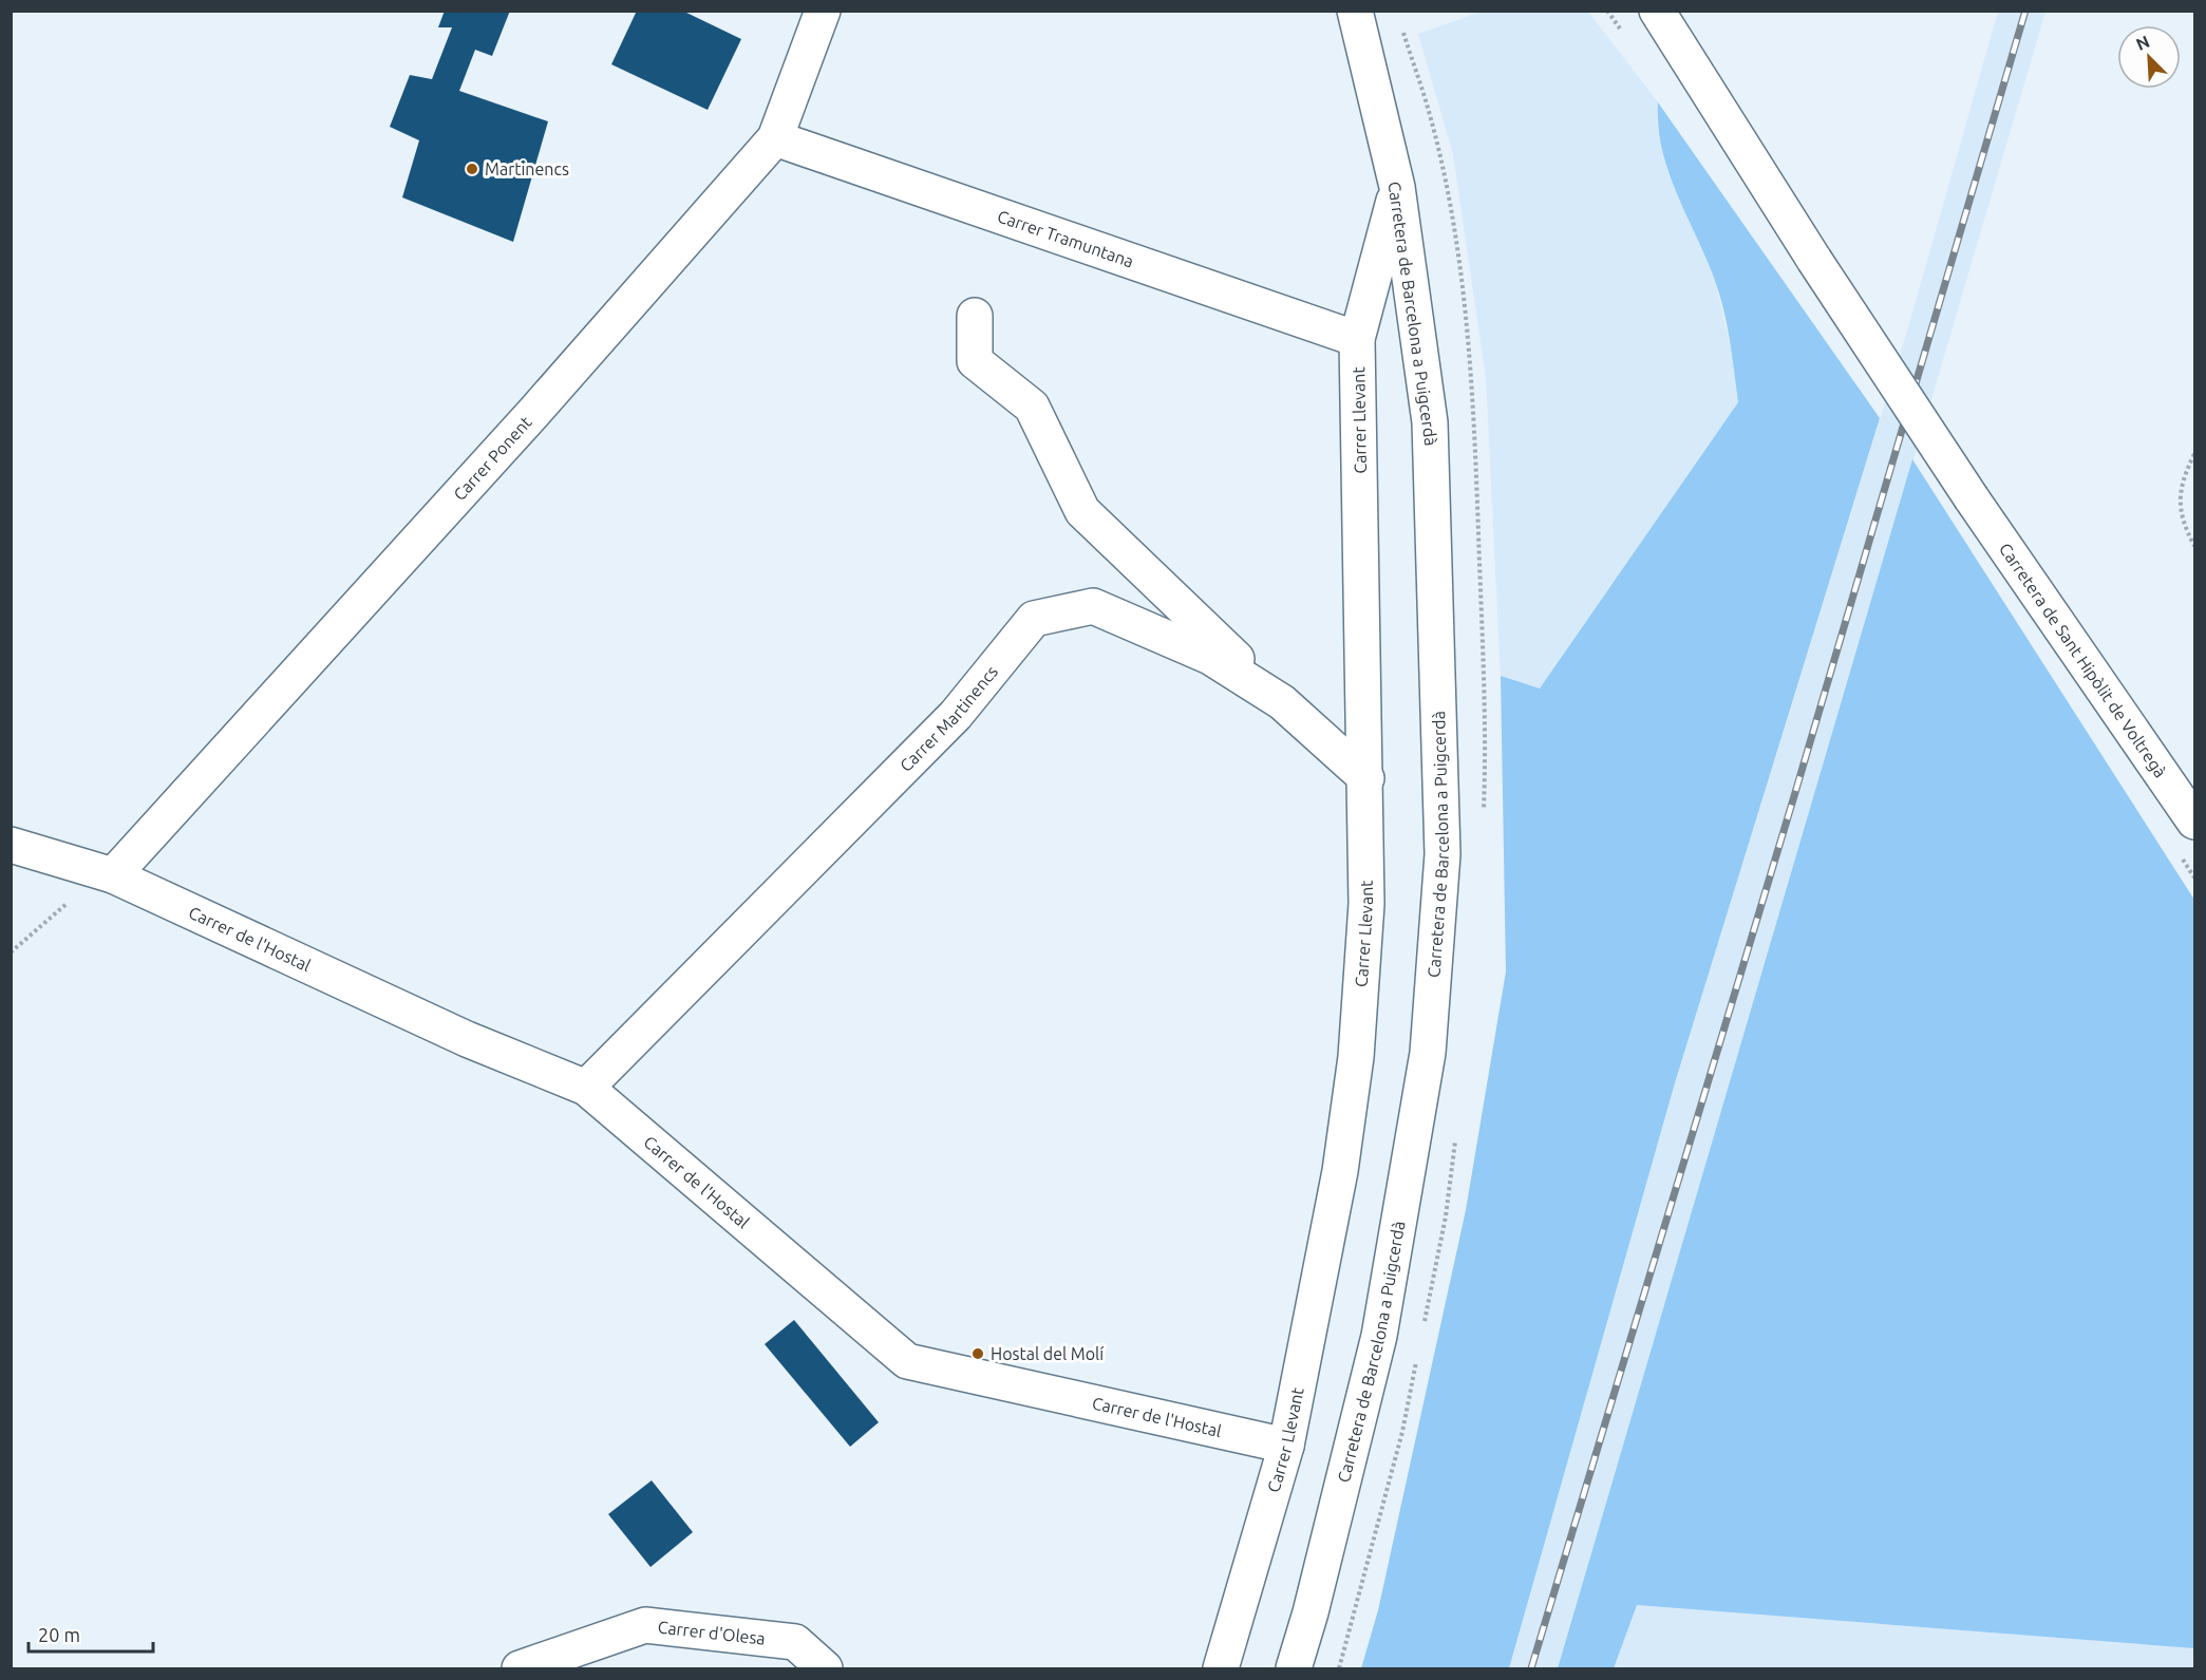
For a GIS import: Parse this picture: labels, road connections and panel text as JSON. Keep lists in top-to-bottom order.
{
  "streets": {
    "street": [
      "Carrer Tramuntana",
      "Carretera de Barcelona a Puigcerdà",
      "Carrer Llevant",
      "Carrer Ponent",
      "Carretera de Sant Hipòlit de Voltregà",
      "Carrer Martinencs",
      "Carrer de l'Hostal",
      "Carrer d'Olesa"
    ]
  },
  "crossings": [
    ["Carrer Tramuntana", "Carrer Llevant"],
    ["Carrer Tramuntana", "Carrer Ponent"],
    ["Carretera de Barcelona a Puigcerdà", "Carrer Llevant"],
    ["Carrer Llevant", "Carrer Martinencs"],
    ["Carrer Llevant", "Carrer de l'Hostal"],
    ["Carrer Ponent", "Carrer de l'Hostal"],
    ["Carrer Martinencs", "Carrer de l'Hostal"]
  ],
  "places": ["Martinencs", "Hostal del Molí"],
  "scale_bar": "20 m",
  "north": "top left"
}
